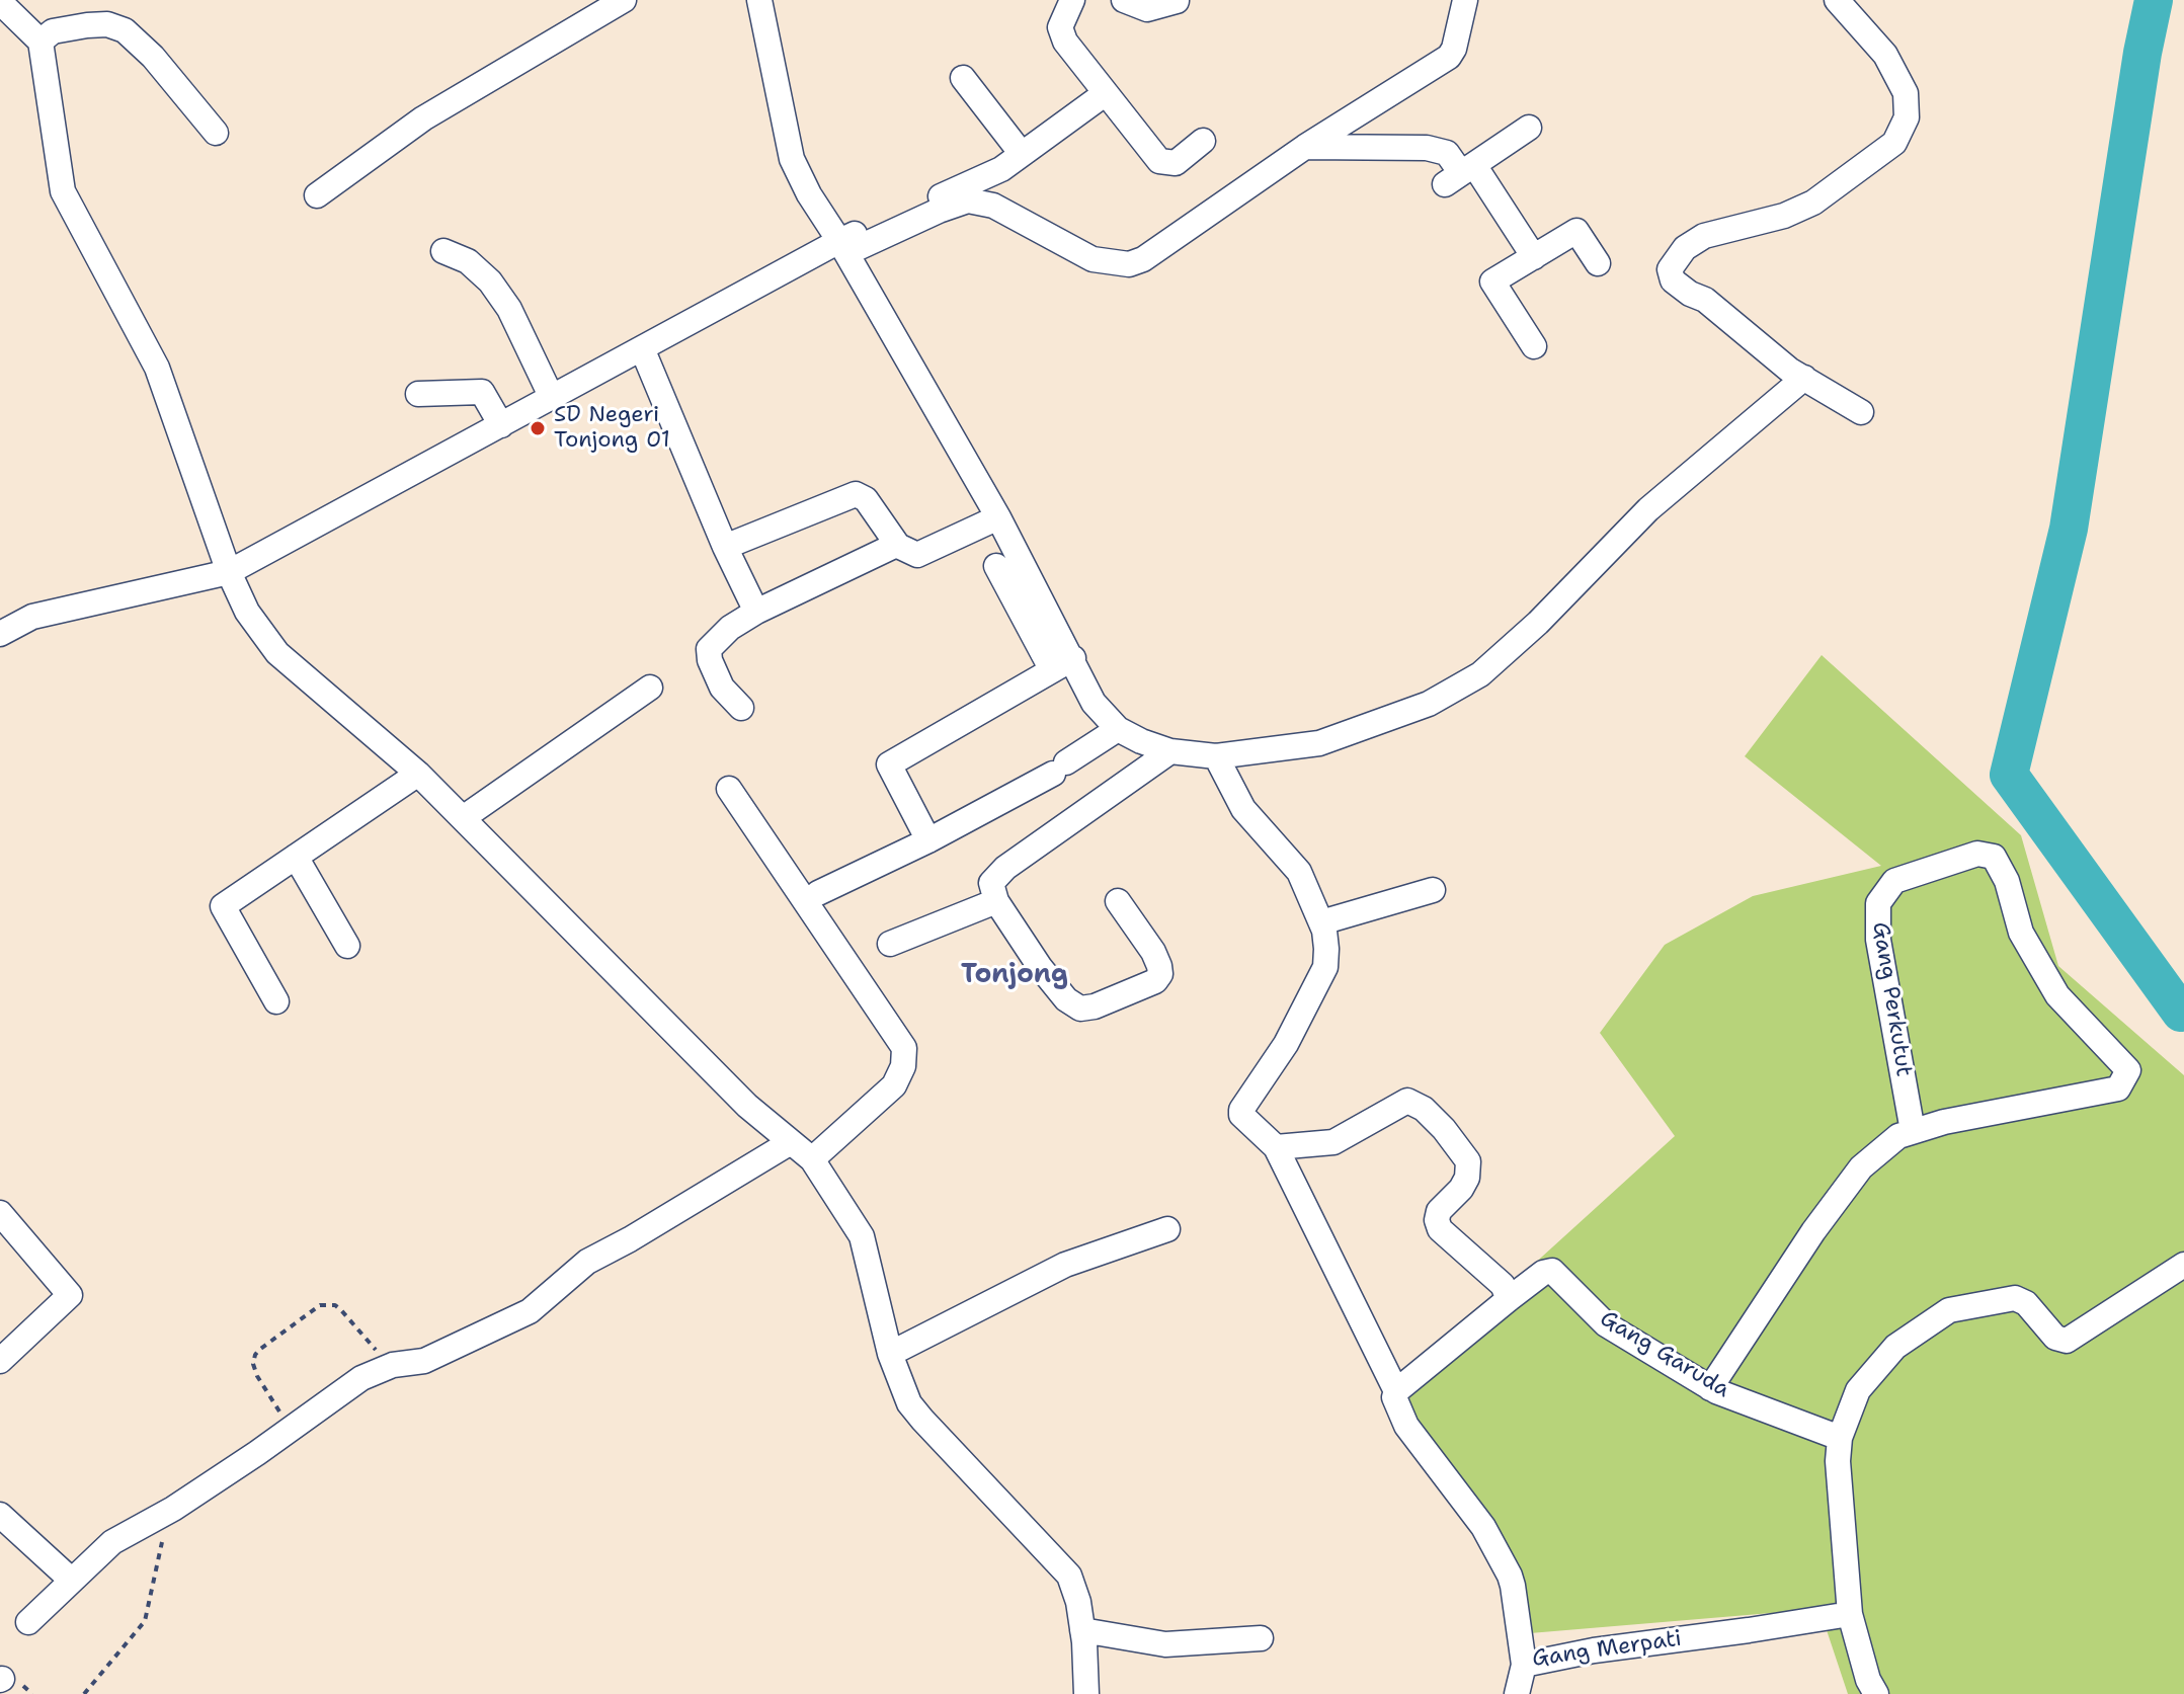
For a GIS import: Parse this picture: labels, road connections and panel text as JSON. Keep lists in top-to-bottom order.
{
  "streets": {
    "street": ["Gang Perkutut", "Gang Garuda", "Gang Merpati"]
  },
  "crossings": [
    ["Gang Perkutut", "Gang Garuda"],
    ["Gang Garuda", "Gang Merpati"]
  ],
  "districts": ["Tonjong"],
  "places": ["SD Negeri Tonjong 01"]
}
